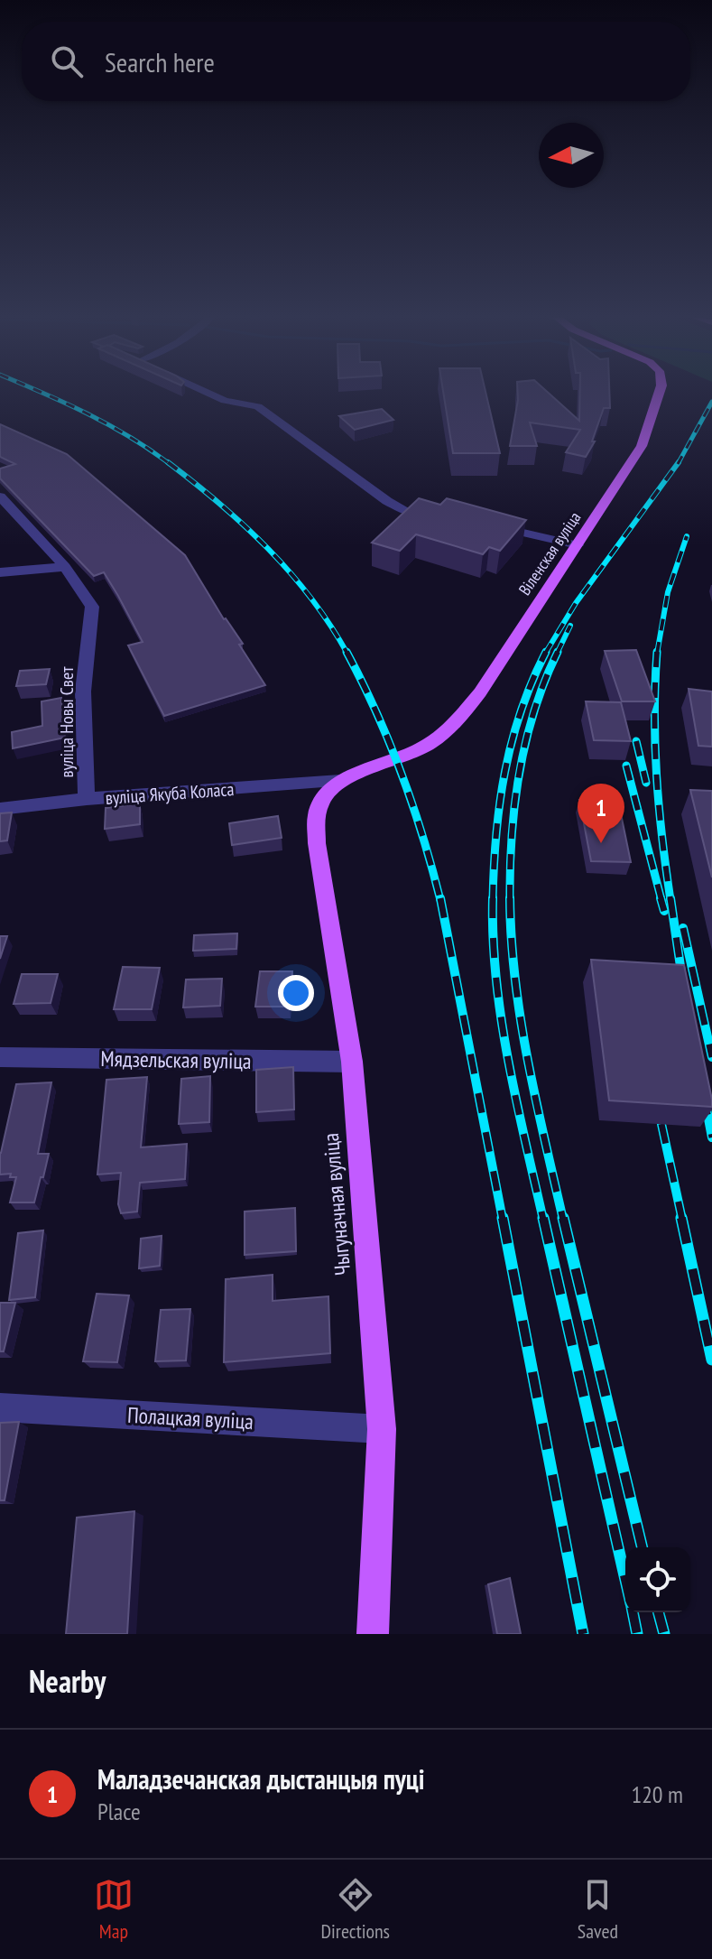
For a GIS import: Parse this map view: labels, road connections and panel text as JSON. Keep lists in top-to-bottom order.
{
  "streets": {
    "main road": ["Віленская вуліца", "Чыгуначная вуліца"],
    "street": [
      "вуліца Новы Свет",
      "вуліца Якуба Коласа",
      "Мядзельская вуліца",
      "Полацкая вуліца"
    ]
  },
  "crossings": [
    ["Віленская вуліца", "вуліца Якуба Коласа"],
    ["Віленская вуліца", "Чыгуначная вуліца"],
    ["вуліца Новы Свет", "вуліца Якуба Коласа"],
    ["вуліца Якуба Коласа", "Чыгуначная вуліца"],
    ["Мядзельская вуліца", "Чыгуначная вуліца"],
    ["Чыгуначная вуліца", "Полацкая вуліца"]
  ],
  "north": "left",
  "page": {
    "search": "Search here",
    "pins": "1",
    "heading": "Nearby",
    "list": [
      {
        "mark": "1",
        "name": "Маладзечанская дыстанцыя пуці",
        "note": "Place",
        "value": "120 m"
      }
    ],
    "nav": ["Map", "Directions", "Saved"]
  }
}
